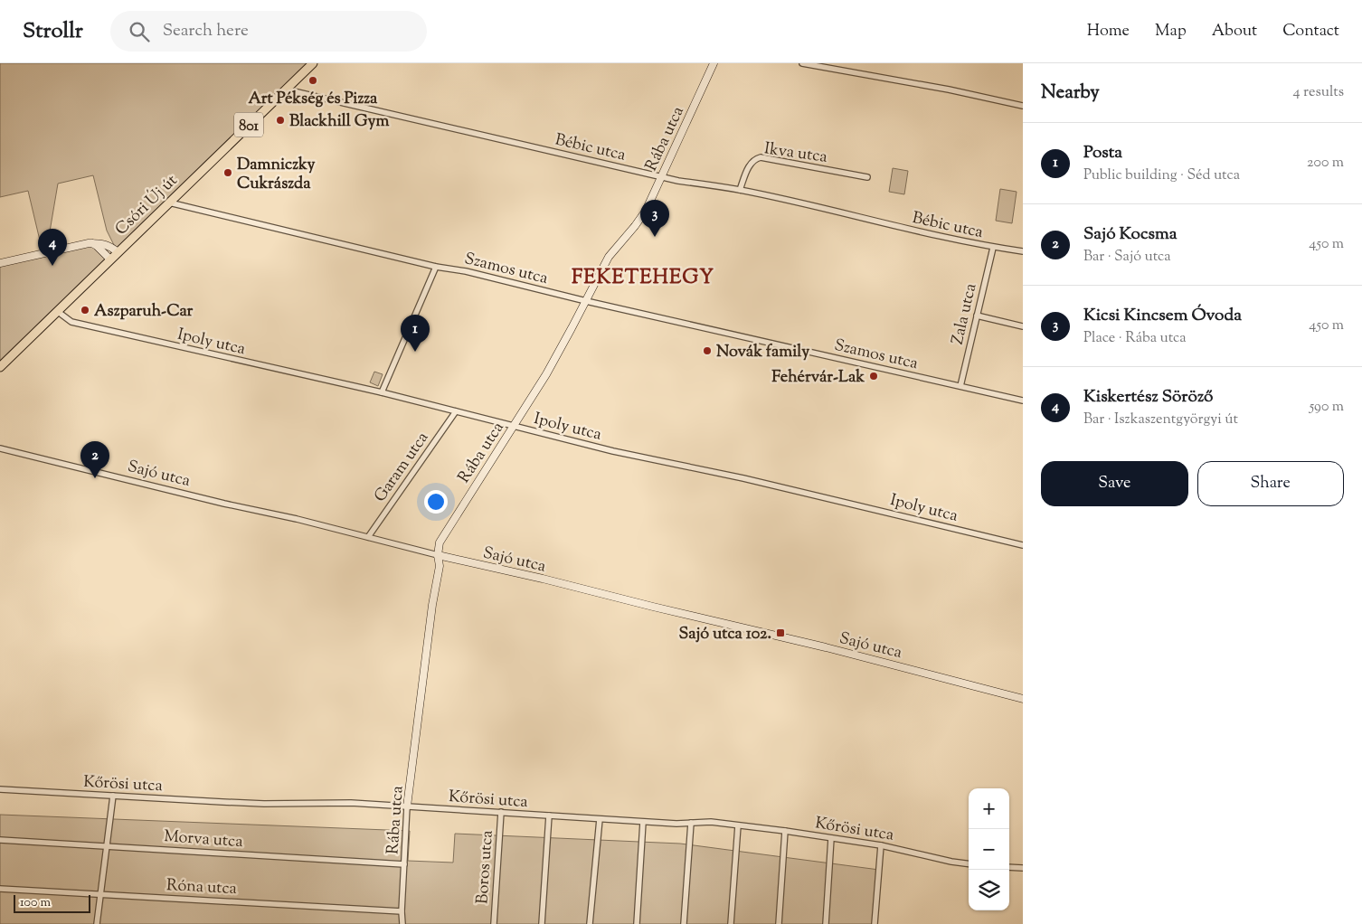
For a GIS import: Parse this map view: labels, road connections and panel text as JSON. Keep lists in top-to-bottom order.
{
  "streets": {
    "main road": ["801", "Csóri Új út"],
    "street": [
      "Rába utca",
      "Bébic utca",
      "Ikva utca",
      "Szamos utca",
      "Zala utca",
      "Ipoly utca",
      "Garam utca",
      "Sajó utca",
      "Kőrösi utca",
      "Morva utca",
      "Boros utca",
      "Róna utca"
    ]
  },
  "crossings": [
    ["Rába utca", "Bébic utca"],
    ["Rába utca", "Szamos utca"],
    ["Rába utca", "Ipoly utca"],
    ["Rába utca", "Sajó utca"],
    ["Rába utca", "Kőrösi utca"],
    ["Rába utca", "Morva utca"],
    ["Rába utca", "Róna utca"],
    ["Bébic utca", "Ikva utca"],
    ["Bébic utca", "Csóri Új út"],
    ["Bébic utca", "Zala utca"],
    ["Csóri Új út", "Szamos utca"],
    ["Csóri Új út", "Ipoly utca"],
    ["Szamos utca", "Zala utca"],
    ["Ipoly utca", "Garam utca"],
    ["Garam utca", "Sajó utca"],
    ["Kőrösi utca", "Boros utca"]
  ],
  "districts": ["FEKETEHEGY"],
  "places": {
    "other": [
      "Art Pékség és Pizza",
      "Blackhill Gym",
      "Damniczky Cukrászda",
      "Aszparuh-Car",
      "Novák family",
      "Fehérvár-Lak"
    ],
    "transit": ["Sajó utca 102."]
  },
  "scale_bar": "100 m",
  "page": {
    "header": "Strollr",
    "search": "Search here",
    "nav": [
      "Home",
      "Map",
      "About",
      "Contact"
    ],
    "heading": ["Nearby", "4 results"],
    "list": [
      {
        "mark": "1",
        "name": "Posta",
        "note": "Public building · Séd utca",
        "value": "200 m"
      },
      {
        "mark": "2",
        "name": "Sajó Kocsma",
        "note": "Bar · Sajó utca",
        "value": "450 m"
      },
      {
        "mark": "3",
        "name": "Kicsi Kincsem Óvoda",
        "note": "Place · Rába utca",
        "value": "450 m"
      },
      {
        "mark": "4",
        "name": "Kiskertész Söröző",
        "note": "Bar · Iszkaszentgyörgyi út",
        "value": "590 m"
      }
    ],
    "pins": [
      "3",
      "4",
      "1",
      "2"
    ],
    "buttons": ["Save", "Share"],
    "map_buttons": ["+", "−"],
    "scale": "100 m"
  }
}
